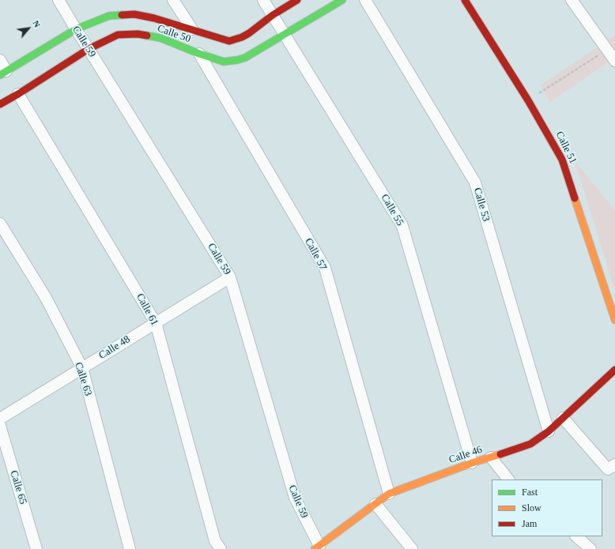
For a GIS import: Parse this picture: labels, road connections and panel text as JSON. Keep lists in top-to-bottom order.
{
  "streets": {
    "street": [
      "Calle 50",
      "Calle 59",
      "Calle 51",
      "Calle 53",
      "Calle 55",
      "Calle 57",
      "Calle 61",
      "Calle 48",
      "Calle 63",
      "Calle 46",
      "Calle 65"
    ]
  },
  "crossings": [
    ["Calle 50", "Calle 59"],
    ["Calle 50", "Calle 55"],
    ["Calle 50", "Calle 57"],
    ["Calle 50", "Calle 61"],
    ["Calle 59", "Calle 48"],
    ["Calle 59", "Calle 46"],
    ["Calle 53", "Calle 46"],
    ["Calle 55", "Calle 46"],
    ["Calle 57", "Calle 46"],
    ["Calle 61", "Calle 48"],
    ["Calle 48", "Calle 63"]
  ],
  "legend": ["Fast", "Slow", "Jam"],
  "north": "top right"
}
